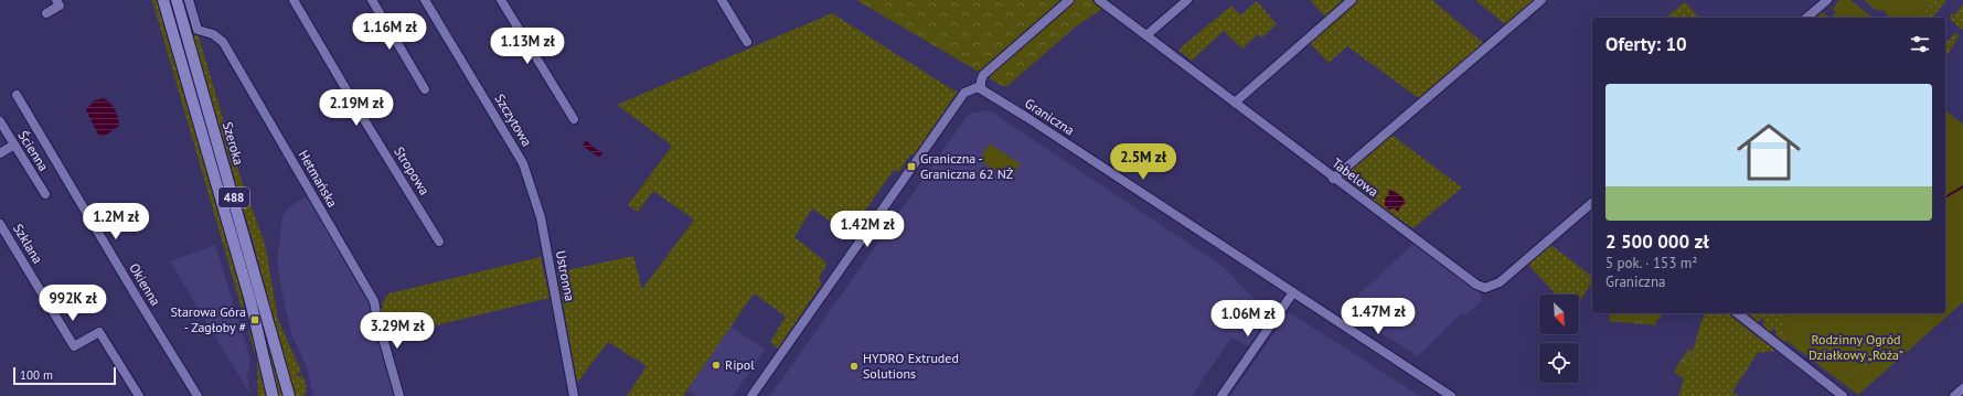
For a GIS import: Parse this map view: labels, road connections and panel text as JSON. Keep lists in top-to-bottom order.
{
  "streets": {
    "main road": ["Szeroka", "488"],
    "street": [
      "Graniczna",
      "Szczytowa",
      "Ścienna",
      "Stropowa",
      "Tabelowa",
      "Hetmańska",
      "Szklana",
      "Ustronna",
      "Okienna"
    ]
  },
  "crossings": [
    ["Szczytowa", "Ustronna"]
  ],
  "parks": ["Rodzinny Ogród Działkowy „Róża”"],
  "places": {
    "transit": ["Graniczna - Graniczna 62 NŻ", "Starowa Góra - Zagłoby #"],
    "other": ["Ripol", "HYDRO Extruded Solutions"]
  },
  "scale_bar": "100 m",
  "north": "bottom right",
  "page": {
    "price": [
      "1.16M zł",
      "1.13M zł",
      "2.19M zł",
      "2.5M zł",
      "1.2M zł",
      "1.42M zł",
      "992K zł",
      "1.47M zł",
      "1.06M zł",
      "3.29M zł"
    ],
    "heading": "Oferty: 10",
    "list": [
      {
        "name": "2 500 000 zł",
        "note": "5 pok. · 153 m² · Graniczna"
      }
    ],
    "scale": "100 m"
  }
}
